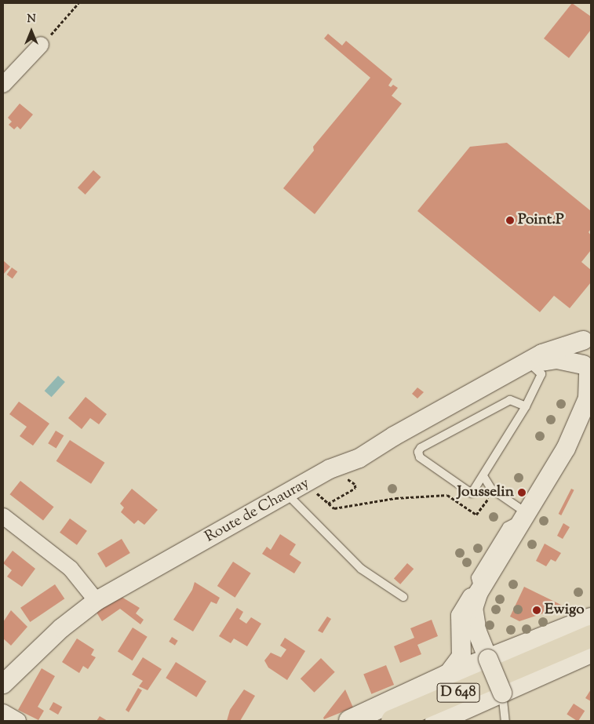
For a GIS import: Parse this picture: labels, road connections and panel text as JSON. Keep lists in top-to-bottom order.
{
  "streets": {
    "main road": ["D 648"],
    "street": ["Route de Chauray"]
  },
  "places": ["Point.P", "Jousselin", "Ewigo"],
  "north": "top"
}
